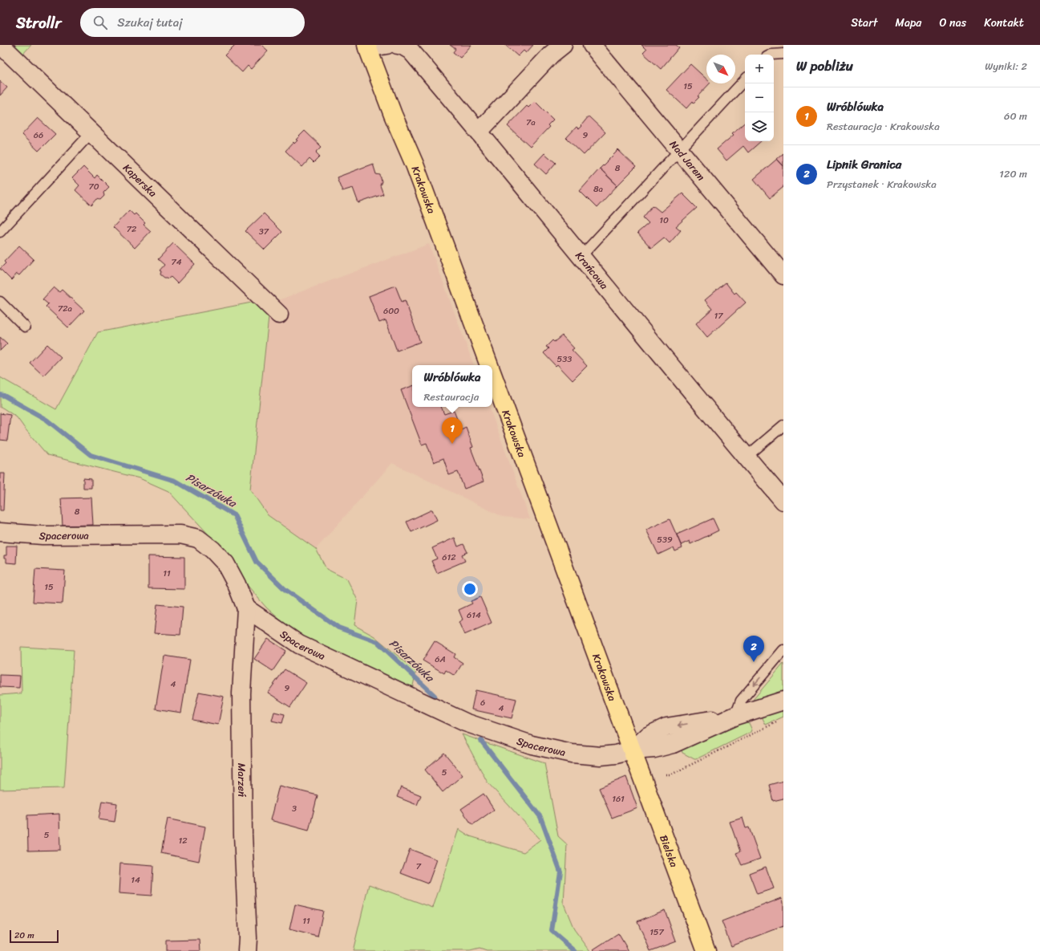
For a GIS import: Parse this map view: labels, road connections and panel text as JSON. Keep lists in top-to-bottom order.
{
  "streets": {
    "main road": ["Krakowska", "Bielska"],
    "street": [
      "Nad Jarem",
      "Kaperska",
      "Krańcowa",
      "Spacerowa",
      "Marzeń"
    ]
  },
  "crossings": [
    ["Krakowska", "Spacerowa"],
    ["Krakowska", "Bielska"],
    ["Spacerowa", "Marzeń"],
    ["Spacerowa", "Bielska"]
  ],
  "water": ["Pisarzówka"],
  "house_numbers": [
    "15",
    "7a",
    "66",
    "9",
    "8",
    "70",
    "8a",
    "10",
    "72",
    "37",
    "74",
    "72a",
    "600",
    "17",
    "533",
    "8",
    "539",
    "612",
    "11",
    "15",
    "614",
    "6A",
    "4",
    "9",
    "6",
    "4",
    "5",
    "161",
    "3",
    "5",
    "12",
    "7",
    "14",
    "11",
    "157"
  ],
  "scale_bar": "20 m",
  "north": "bottom right",
  "page": {
    "header": "Strollr",
    "search": "Szukaj tutaj",
    "nav": [
      "Start",
      "Mapa",
      "O nas",
      "Kontakt"
    ],
    "heading": ["W pobliżu", "Wyniki: 2"],
    "map_buttons": ["+", "−"],
    "list": [
      {
        "mark": "1",
        "name": "Wróblówka",
        "note": "Restauracja · Krakowska",
        "value": "60 m"
      },
      {
        "mark": "2",
        "name": "Lipnik Granica",
        "note": "Przystanek · Krakowska",
        "value": "120 m"
      }
    ],
    "popup": ["Wróblówka", "Restauracja"],
    "pins": ["1", "2"],
    "scale": "20 m"
  }
}
